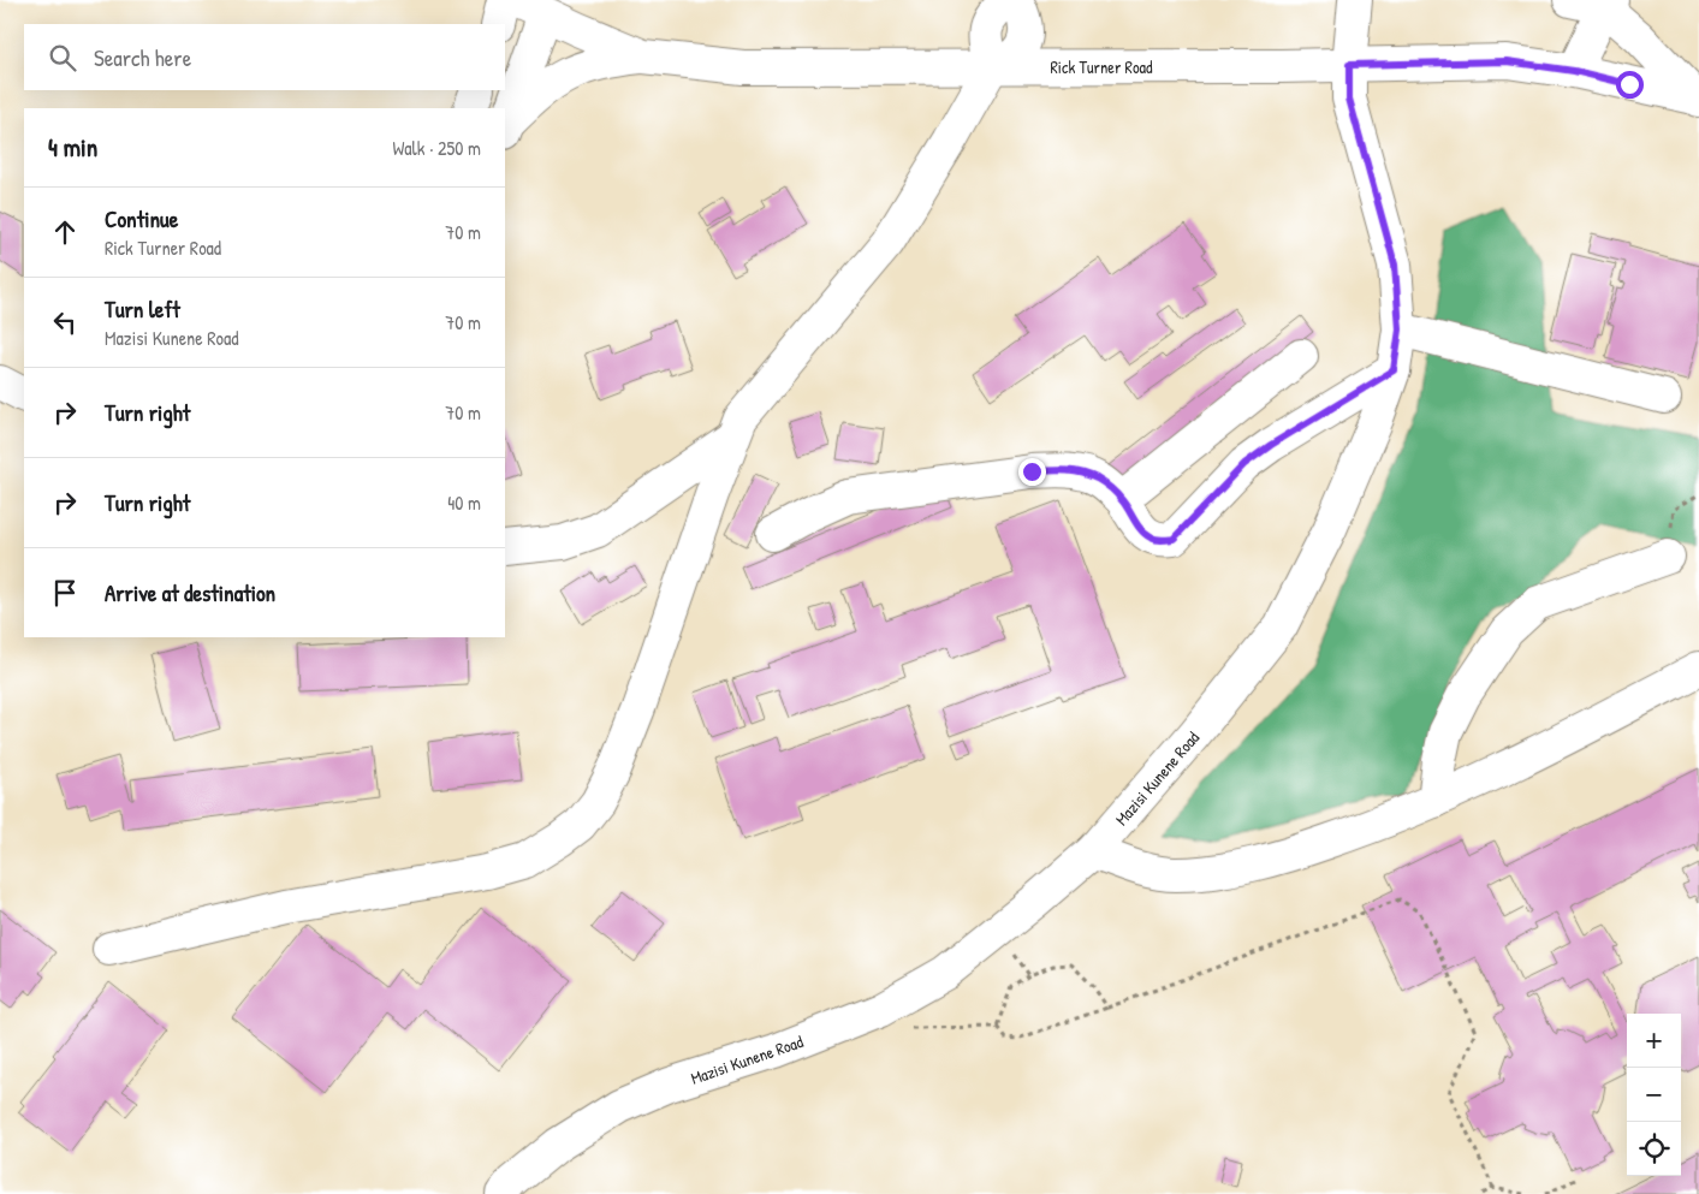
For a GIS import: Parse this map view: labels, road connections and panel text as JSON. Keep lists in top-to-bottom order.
{
  "streets": {
    "main road": ["Rick Turner Road", "Mazisi Kunene Road"]
  },
  "crossings": [
    ["Rick Turner Road", "Mazisi Kunene Road"]
  ],
  "page": {
    "search": "Search here",
    "heading": ["4 min", "Walk · 250 m"],
    "list": [
      ["Continue", "Rick Turner Road", "70 m"],
      ["Turn left", "Mazisi Kunene Road", "70 m"],
      ["Turn right", "70 m"],
      ["Turn right", "40 m"],
      "Arrive at destination"
    ],
    "map_buttons": ["+", "−"]
  }
}
